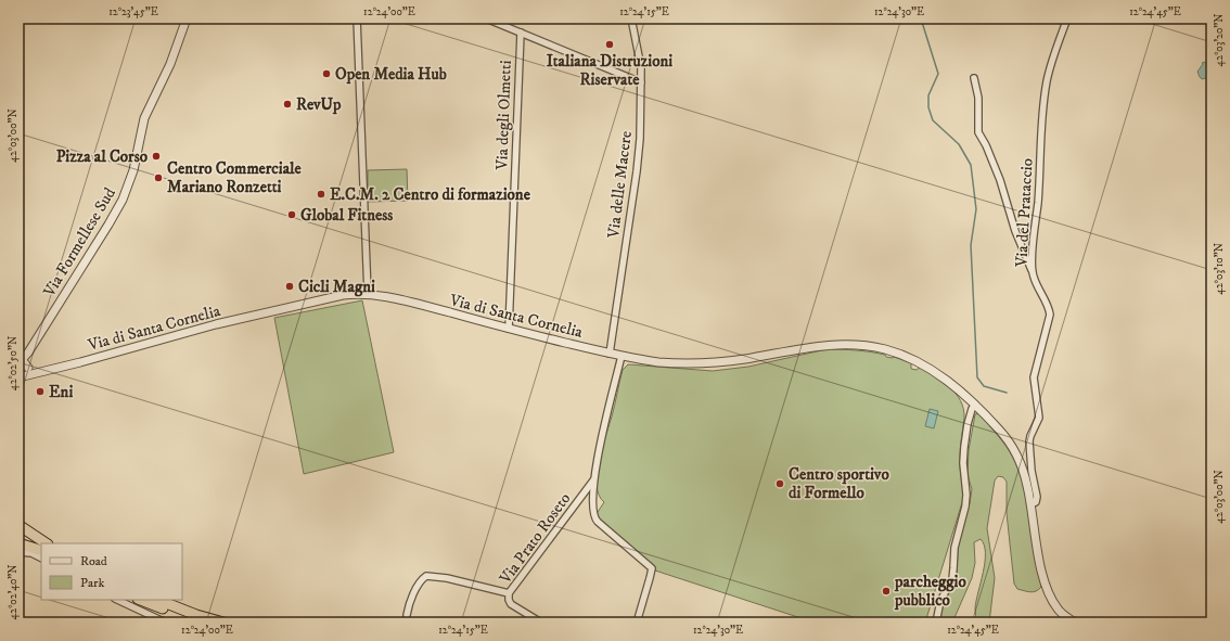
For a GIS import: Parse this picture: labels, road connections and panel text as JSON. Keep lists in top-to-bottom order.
{
  "streets": {
    "street": [
      "Via degli Olmetti",
      "Via delle Macere",
      "Via del Prataccio",
      "Via Formellese Sud",
      "Via di Santa Cornelia",
      "Via Prato Roseto"
    ]
  },
  "crossings": [
    ["Via degli Olmetti", "Via di Santa Cornelia"],
    ["Via delle Macere", "Via di Santa Cornelia"],
    ["Via del Prataccio", "Via di Santa Cornelia"],
    ["Via Formellese Sud", "Via di Santa Cornelia"],
    ["Via di Santa Cornelia", "Via Prato Roseto"]
  ],
  "places": [
    "Italiana Distruzioni Riservate",
    "Open Media Hub",
    "RevUp",
    "Pizza al Corso",
    "Centro Commerciale Mariano Ronzetti",
    "E.C.M. 2 Centro di formazione",
    "Global Fitness",
    "Cicli Magni",
    "Eni",
    "Centro sportivo di Formello",
    "parcheggio pubblico"
  ],
  "legend": ["Road", "Park"],
  "coordinates": [
    "12°23'45\"E",
    "12°24'00\"E",
    "12°24'15\"E",
    "12°24'30\"E",
    "12°24'45\"E",
    "42°03'20\"N",
    "42°03'00\"N",
    "42°03'10\"N",
    "42°02'50\"N",
    "42°02'40\"N"
  ]
}
